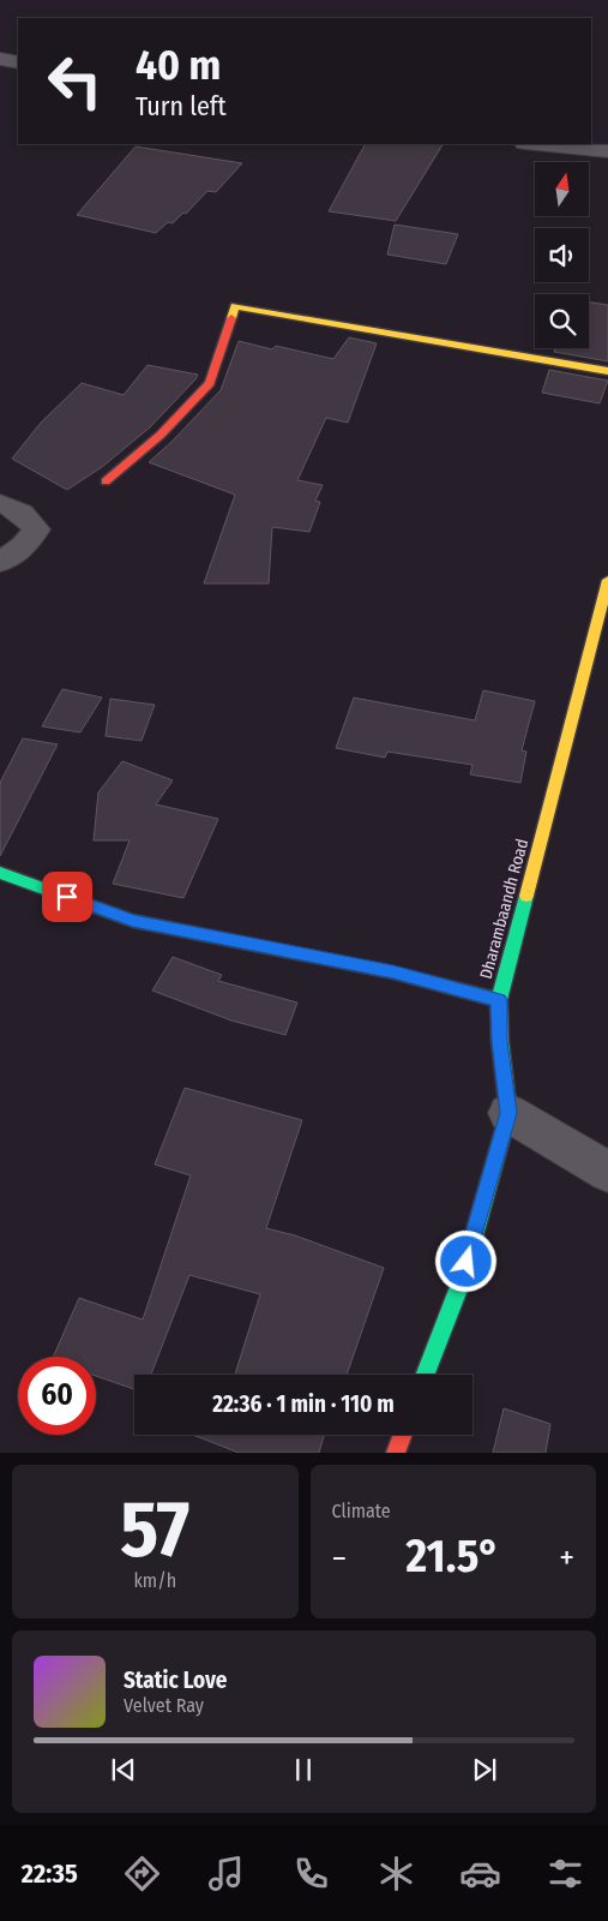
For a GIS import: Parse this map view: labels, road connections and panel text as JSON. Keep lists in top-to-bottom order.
{
  "streets": {
    "street": ["Dharambaandh Road"]
  },
  "north": "top",
  "page": {
    "turn": ["40 m", "Turn left"],
    "limit": "60",
    "trip": "22:36 · 1 min · 110 m",
    "tile": [
      ["57", "km/h"],
      "Climate"
    ],
    "heat": ["−", "21.5°", "+"],
    "song": ["Static Love", "Velvet Ray"],
    "tabs": "22:35"
  }
}
